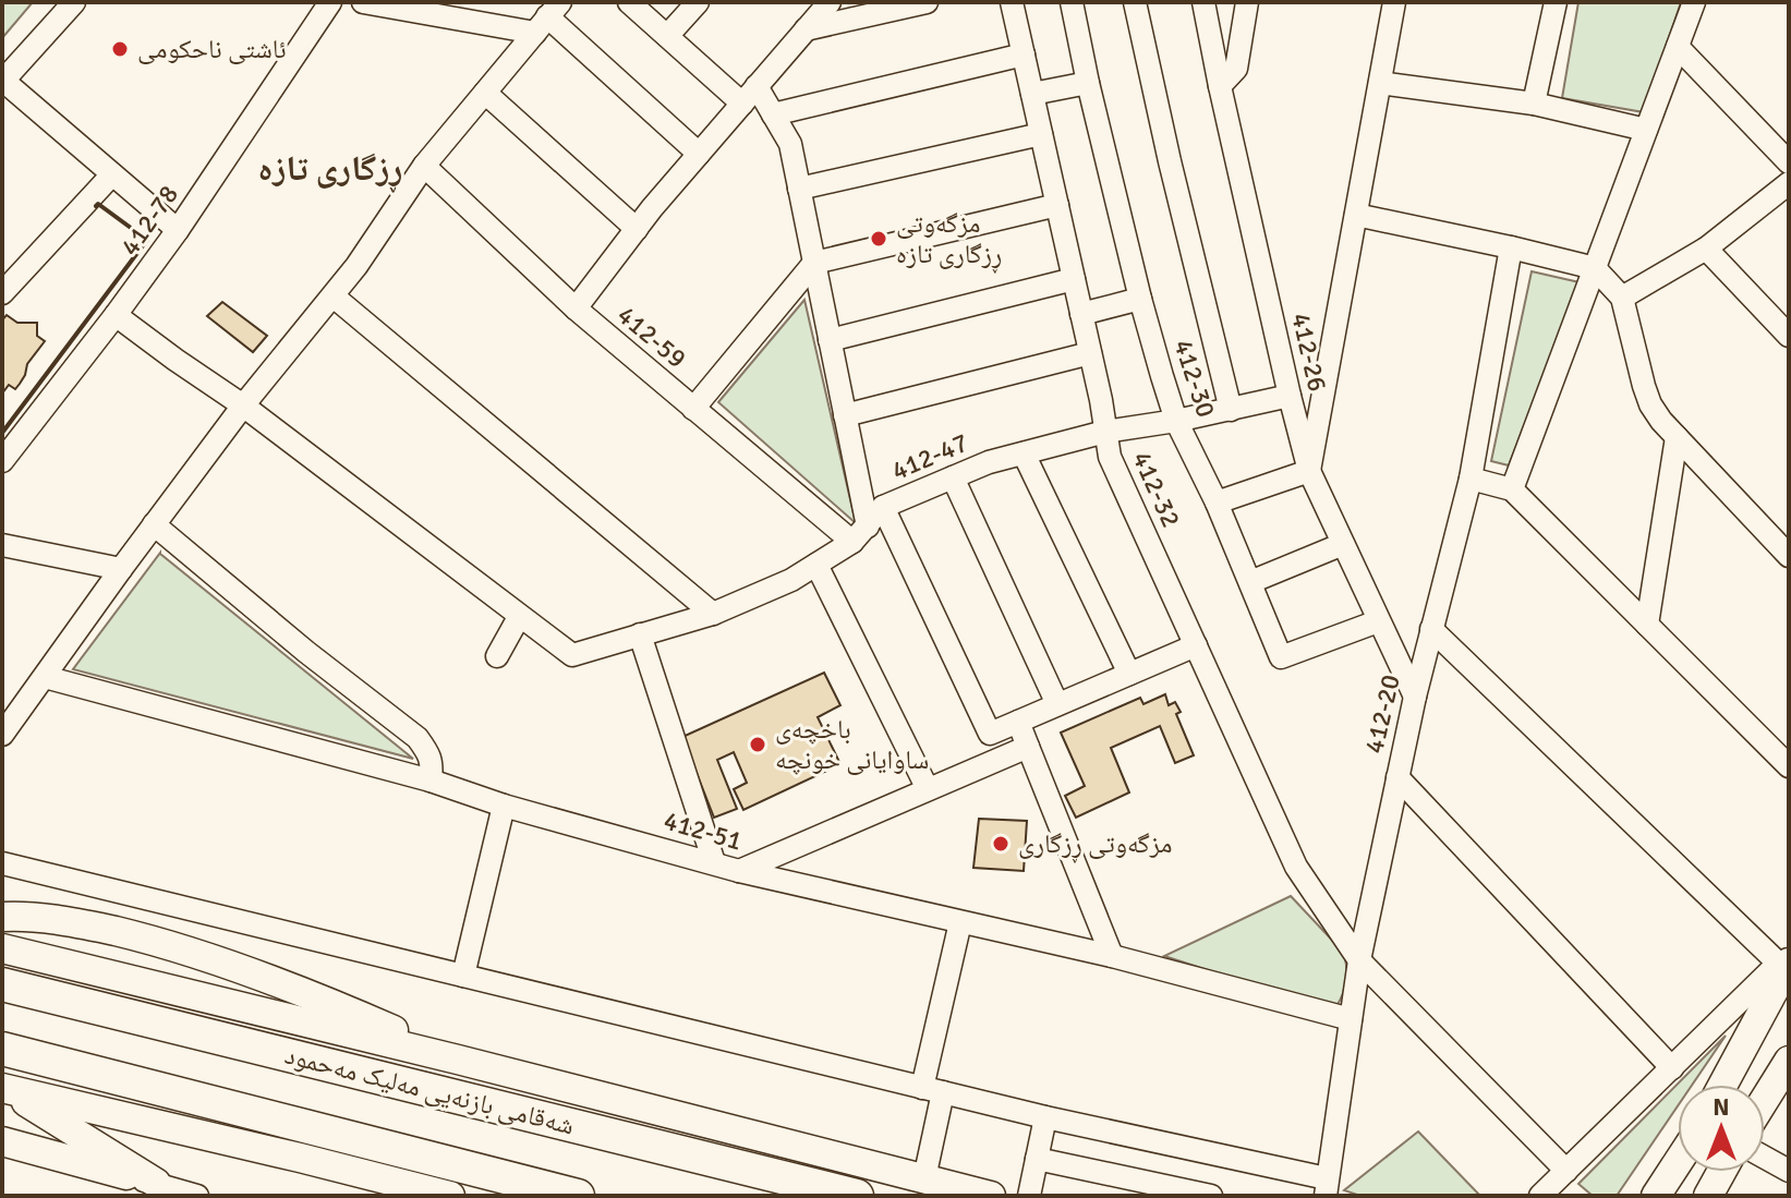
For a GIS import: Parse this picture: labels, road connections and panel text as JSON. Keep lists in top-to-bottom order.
{
  "streets": {
    "highway": ["شەقامی بازنەیی مەلیک مەحمود"],
    "street": [
      "412-78",
      "412-59",
      "412-26",
      "412-30",
      "412-47",
      "412-32",
      "412-20",
      "412-51"
    ]
  },
  "crossings": [
    ["412-59", "412-47"],
    ["412-26", "412-30"],
    ["412-26", "412-47"],
    ["412-26", "412-20"],
    ["412-30", "412-47"],
    ["412-47", "412-32"],
    ["412-32", "412-20"],
    ["412-20", "412-51"]
  ],
  "districts": ["ڕزگاری تازە"],
  "places": [
    "ئاشتی ناحکومی",
    "مزگەوتی ڕزگاری تازە",
    "باخچەی ساوایانی خونچە",
    "مزگەوتی ڕزگاری"
  ],
  "north": "top"
}
